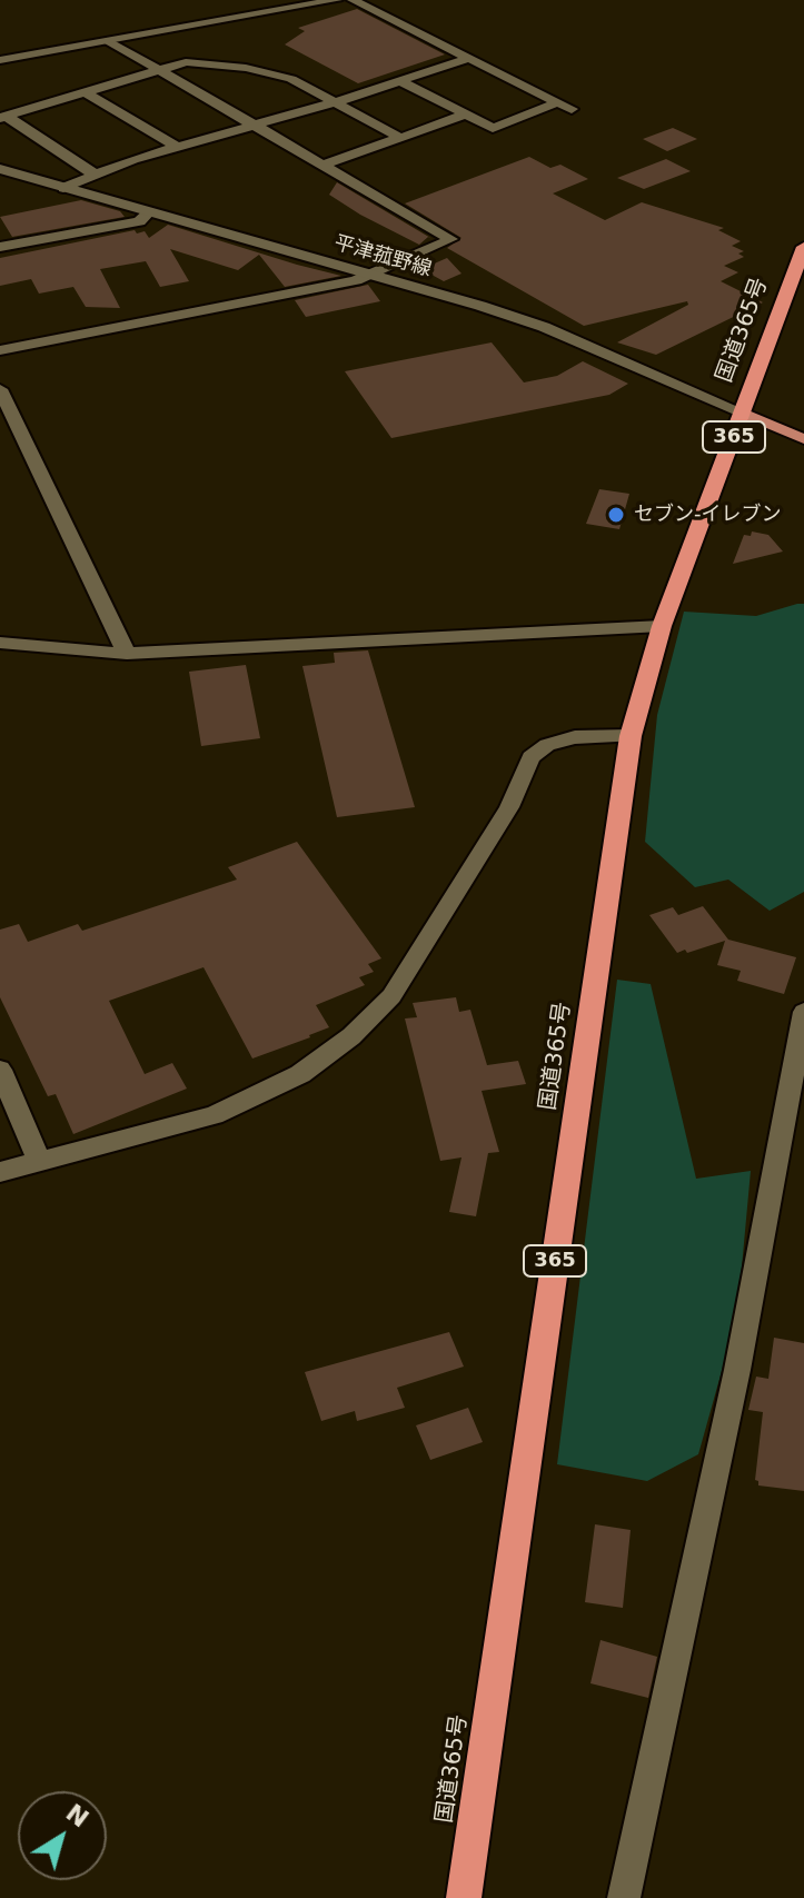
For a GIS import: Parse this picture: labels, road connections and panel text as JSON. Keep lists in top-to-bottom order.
{
  "streets": {
    "highway": ["国道365号", "365"],
    "street": ["平津菰野線"]
  },
  "crossings": [
    ["平津菰野線", "国道365号"]
  ],
  "places": ["セブン-イレブン"],
  "north": "top right"
}
